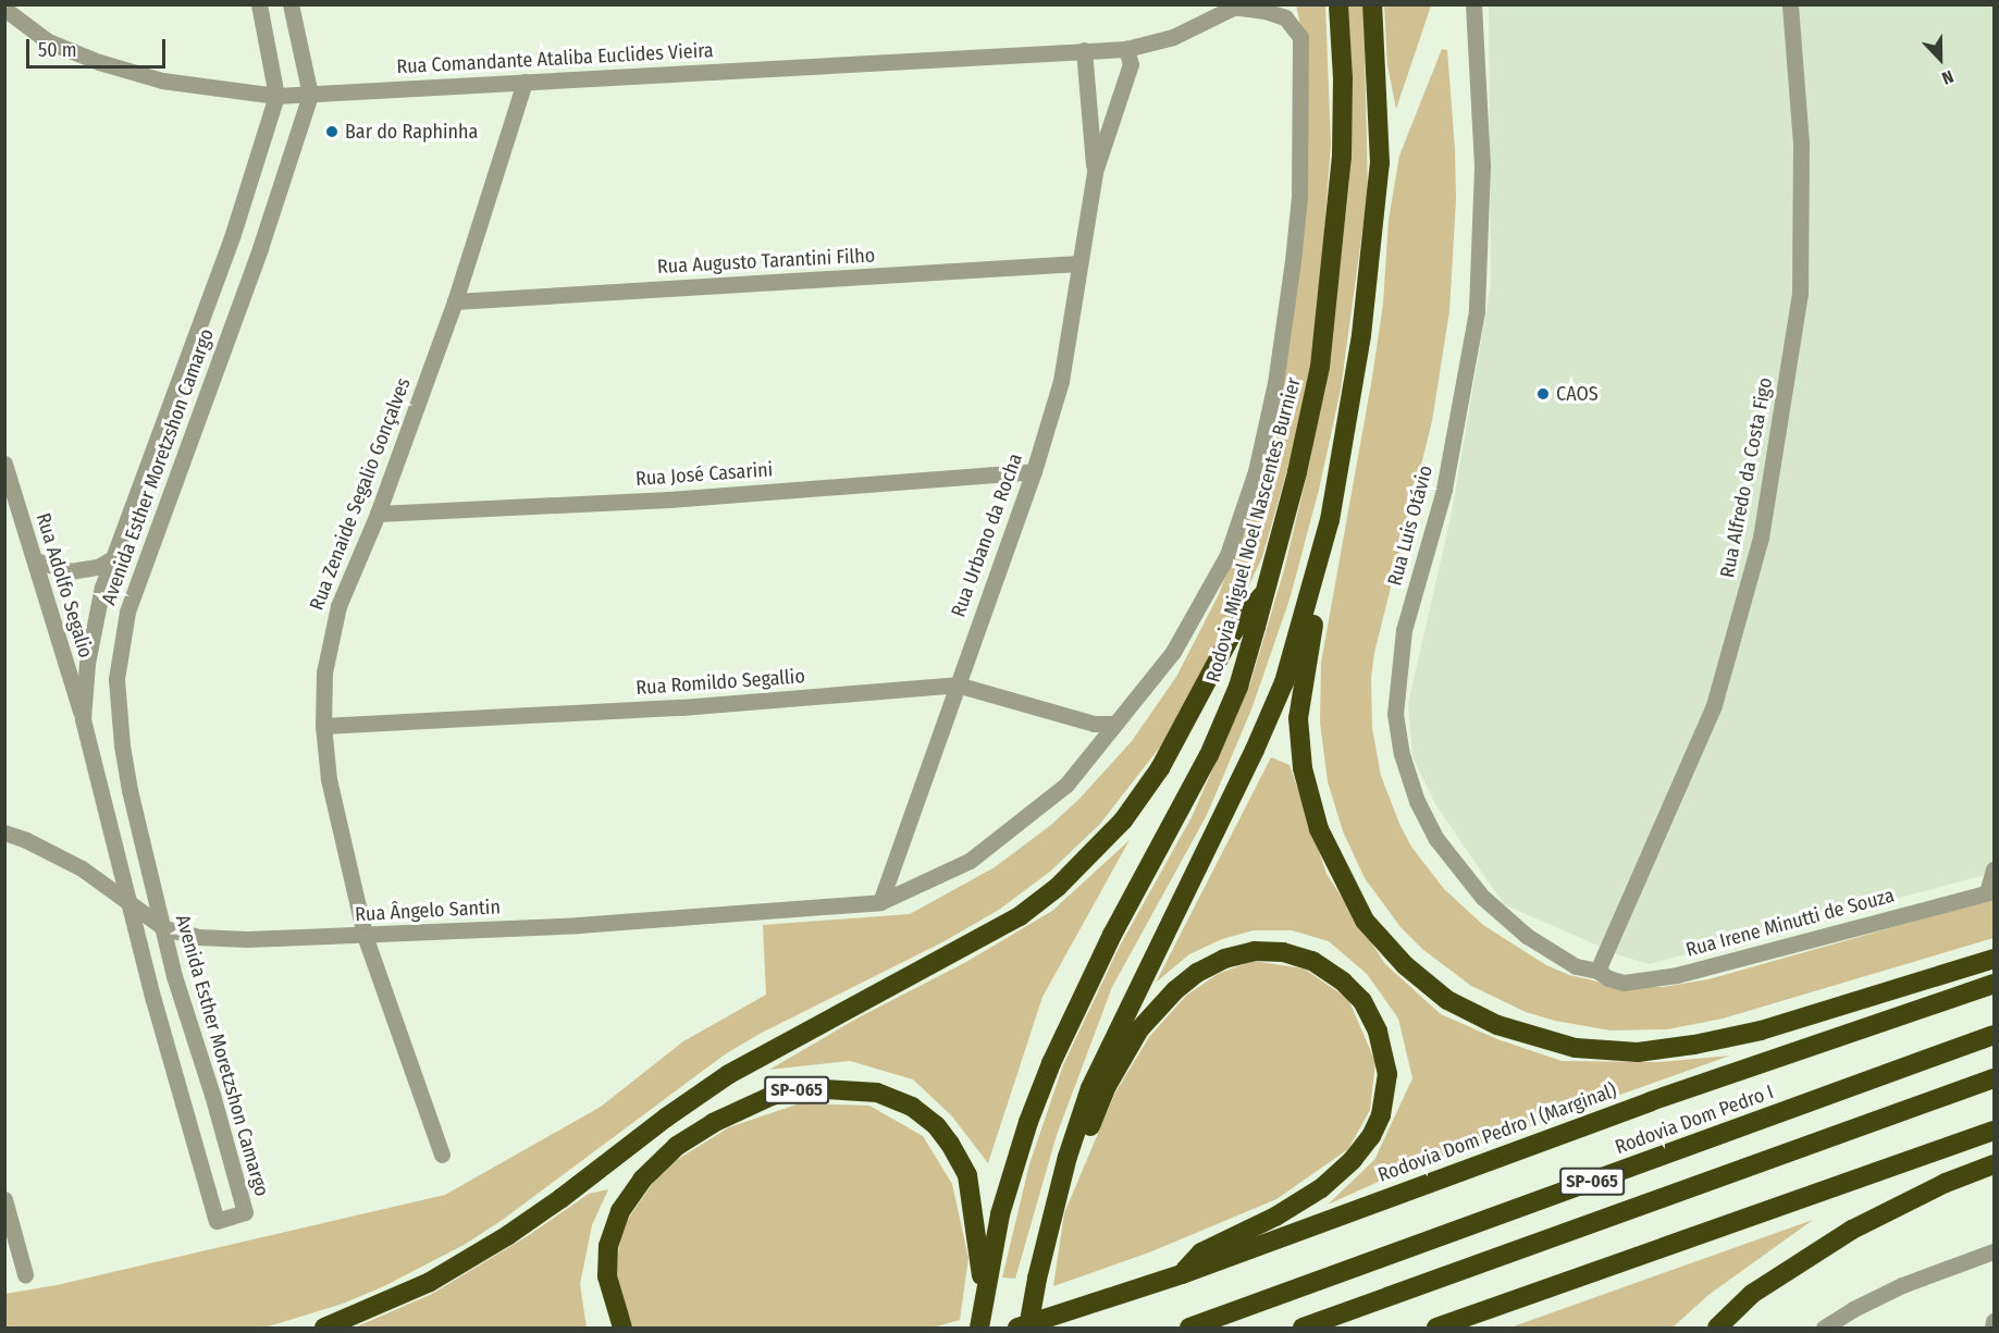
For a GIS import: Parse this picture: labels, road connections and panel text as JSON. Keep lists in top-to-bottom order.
{
  "streets": {
    "highway": [
      "Rodovia Miguel Noel Nascentes Burnier",
      "SP-065",
      "Rodovia Dom Pedro I",
      "Rodovia Dom Pedro I (Marginal)"
    ],
    "street": [
      "Rua Comandante Ataliba Euclides Vieira",
      "Rua Augusto Tarantini Filho",
      "Avenida Esther Moretzshon Camargo",
      "Rua José Casarini",
      "Rua Alfredo da Costa Figo",
      "Rua Zenaide Segalio Gonçalves",
      "Rua Luis Otávio",
      "Rua Urbano da Rocha",
      "Rua Adolfo Segalio",
      "Rua Romildo Segallio",
      "Rua Ângelo Santin",
      "Rua Irene Minutti de Souza"
    ]
  },
  "crossings": [
    ["Rua Comandante Ataliba Euclides Vieira", "Avenida Esther Moretzshon Camargo"],
    ["Rua Comandante Ataliba Euclides Vieira", "Rua Zenaide Segalio Gonçalves"],
    ["Rua Comandante Ataliba Euclides Vieira", "Rua Urbano da Rocha"],
    ["Rua Augusto Tarantini Filho", "Rua Zenaide Segalio Gonçalves"],
    ["Rua Augusto Tarantini Filho", "Rua Urbano da Rocha"],
    ["Avenida Esther Moretzshon Camargo", "Rua Adolfo Segalio"],
    ["Avenida Esther Moretzshon Camargo", "Rua Ângelo Santin"],
    ["Rua José Casarini", "Rua Zenaide Segalio Gonçalves"],
    ["Rua José Casarini", "Rua Urbano da Rocha"],
    ["Rua Alfredo da Costa Figo", "Rua Luis Otávio"],
    ["Rua Alfredo da Costa Figo", "Rua Irene Minutti de Souza"],
    ["Rua Zenaide Segalio Gonçalves", "Rua Romildo Segallio"],
    ["Rua Zenaide Segalio Gonçalves", "Rua Ângelo Santin"],
    ["Rua Luis Otávio", "Rua Irene Minutti de Souza"],
    ["Rodovia Miguel Noel Nascentes Burnier", "SP-065"],
    ["Rua Urbano da Rocha", "Rua Romildo Segallio"],
    ["Rua Urbano da Rocha", "Rua Ângelo Santin"]
  ],
  "places": ["Bar do Raphinha", "CAOS"],
  "scale_bar": "50 m",
  "north": "bottom"
}
